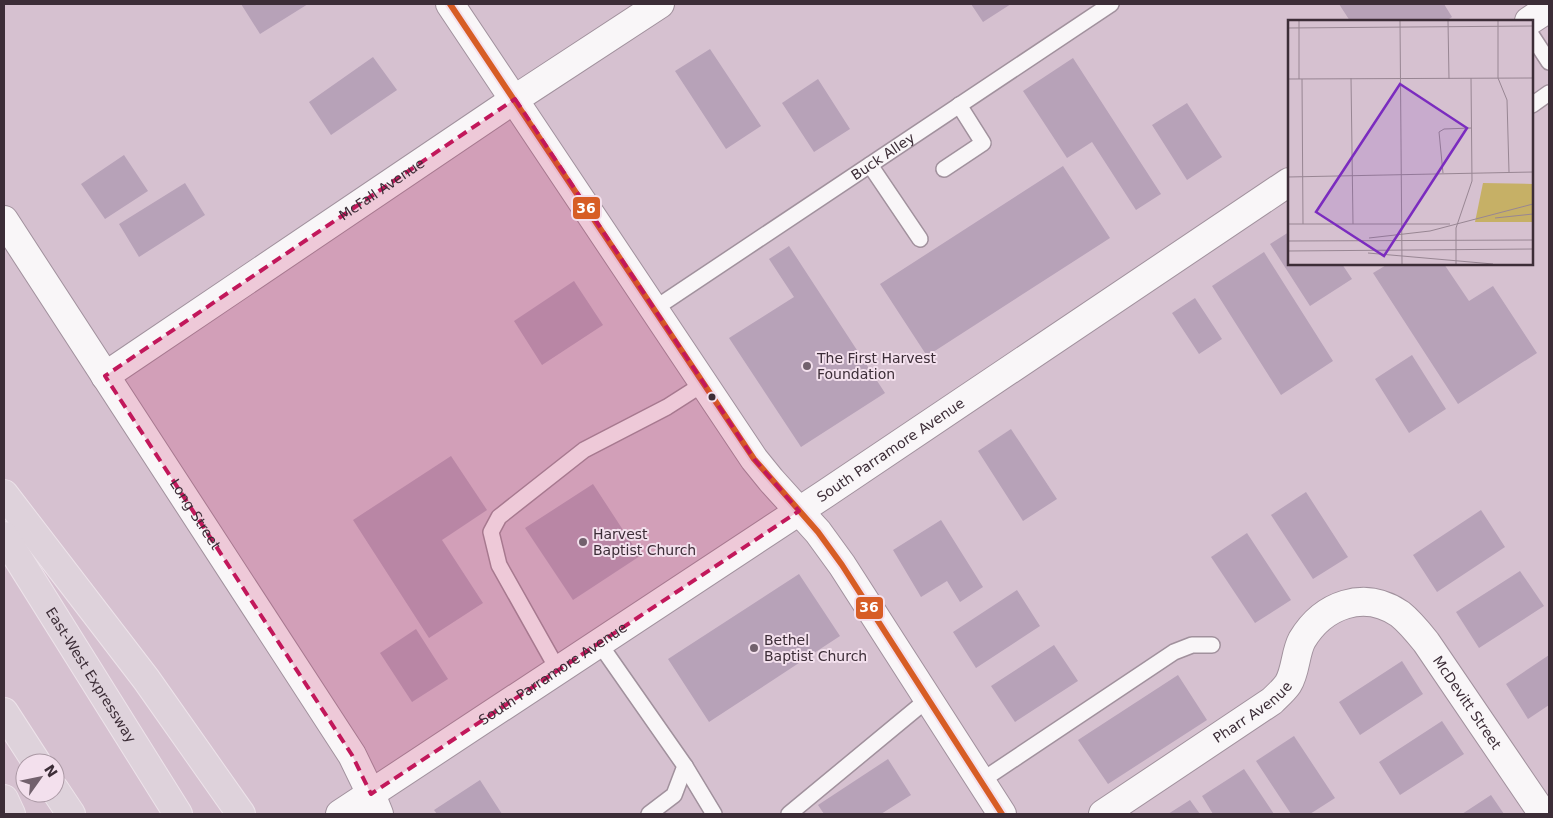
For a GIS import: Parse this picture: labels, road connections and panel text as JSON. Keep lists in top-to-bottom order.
{
  "streets": {
    "highway": ["East-West Expressway"],
    "street": [
      "McFall Avenue",
      "South Parramore Avenue",
      "Long Street",
      "McDevitt Street",
      "Pharr Avenue"
    ],
    "lane": ["Buck Alley"]
  },
  "crossings": [
    ["McFall Avenue", "Long Street"],
    ["South Parramore Avenue", "Long Street"],
    ["McDevitt Street", "Pharr Avenue"]
  ],
  "places": ["The First Harvest Foundation", "Harvest Baptist Church", "Bethel Baptist Church"],
  "lines": ["transit line 36"],
  "north": "top right"
}
